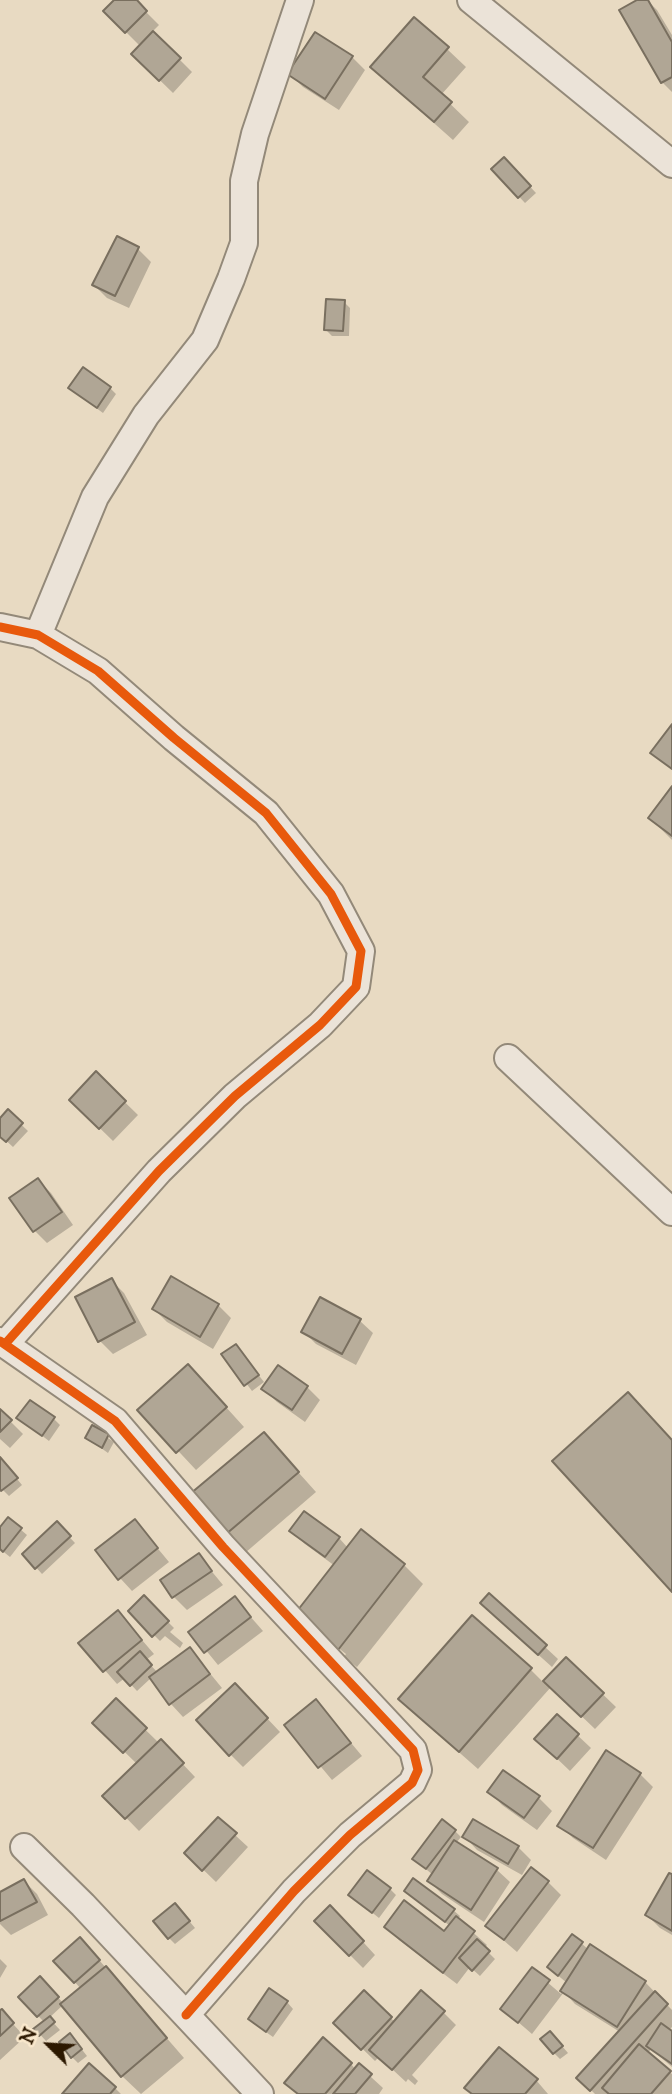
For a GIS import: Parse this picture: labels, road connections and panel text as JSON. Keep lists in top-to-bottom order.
{
  "north": "top left"
}
